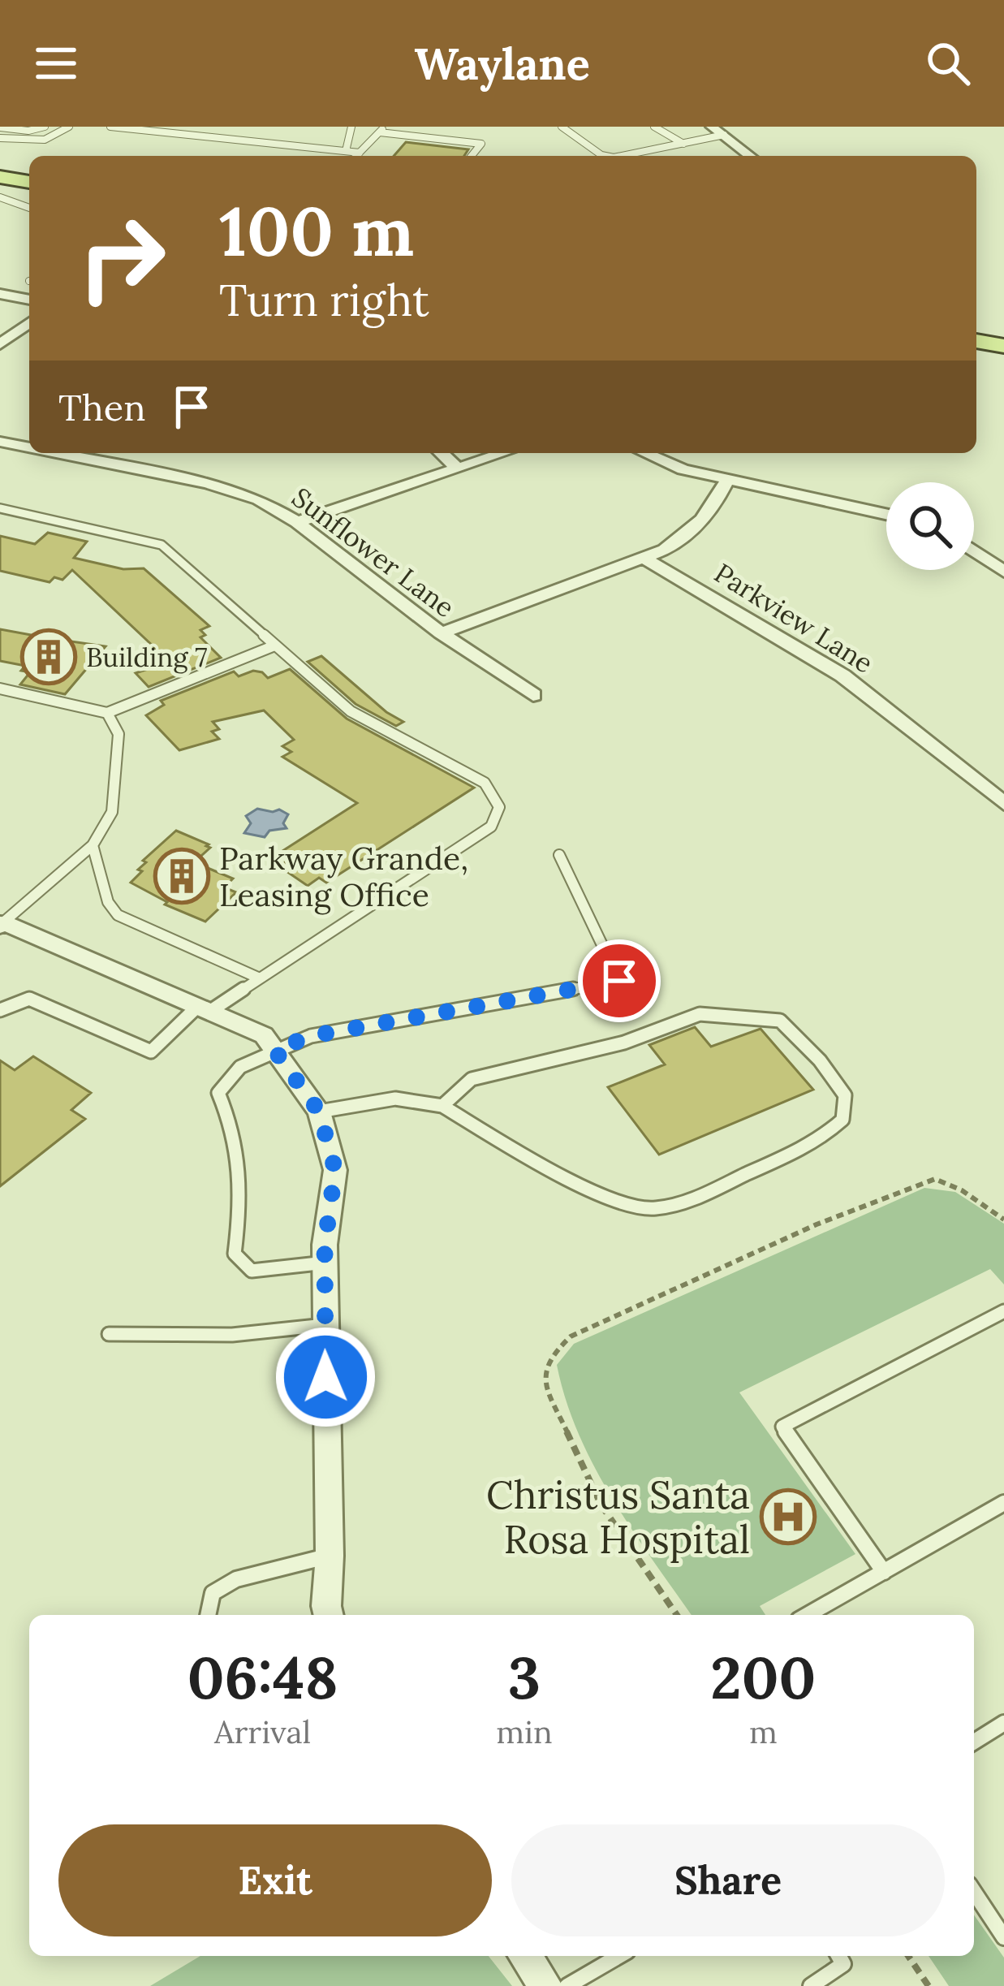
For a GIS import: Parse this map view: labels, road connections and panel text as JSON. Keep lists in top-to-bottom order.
{
  "streets": {
    "street": ["Sunflower Lane", "Parkview Lane"]
  },
  "places": {
    "building": ["Building 7", "Parkway Grande, Leasing Office"],
    "hospital": ["Christus Santa Rosa Hospital"]
  },
  "page": {
    "header": "Waylane",
    "turn": ["100 m", "Turn right"],
    "then": "Then",
    "eta": [
      "06:48",
      "Arrival",
      "3",
      "min",
      "200",
      "m"
    ],
    "buttons": ["Exit", "Share"]
  }
}
